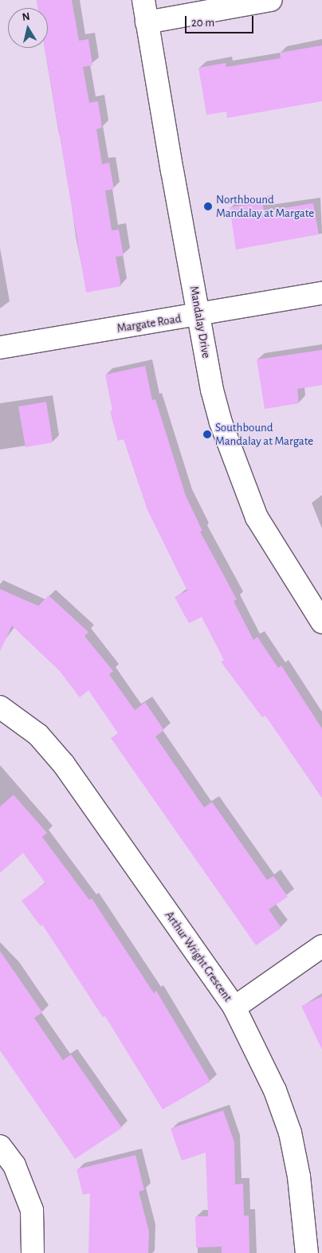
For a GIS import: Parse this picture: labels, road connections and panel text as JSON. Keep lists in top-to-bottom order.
{
  "streets": {
    "street": ["Mandalay Drive", "Margate Road", "Arthur Wright Crescent"]
  },
  "crossings": [
    ["Mandalay Drive", "Margate Road"]
  ],
  "places": ["Northbound Mandalay at Margate", "Southbound Mandalay at Margate"],
  "scale_bar": "20 m",
  "north": "top"
}
